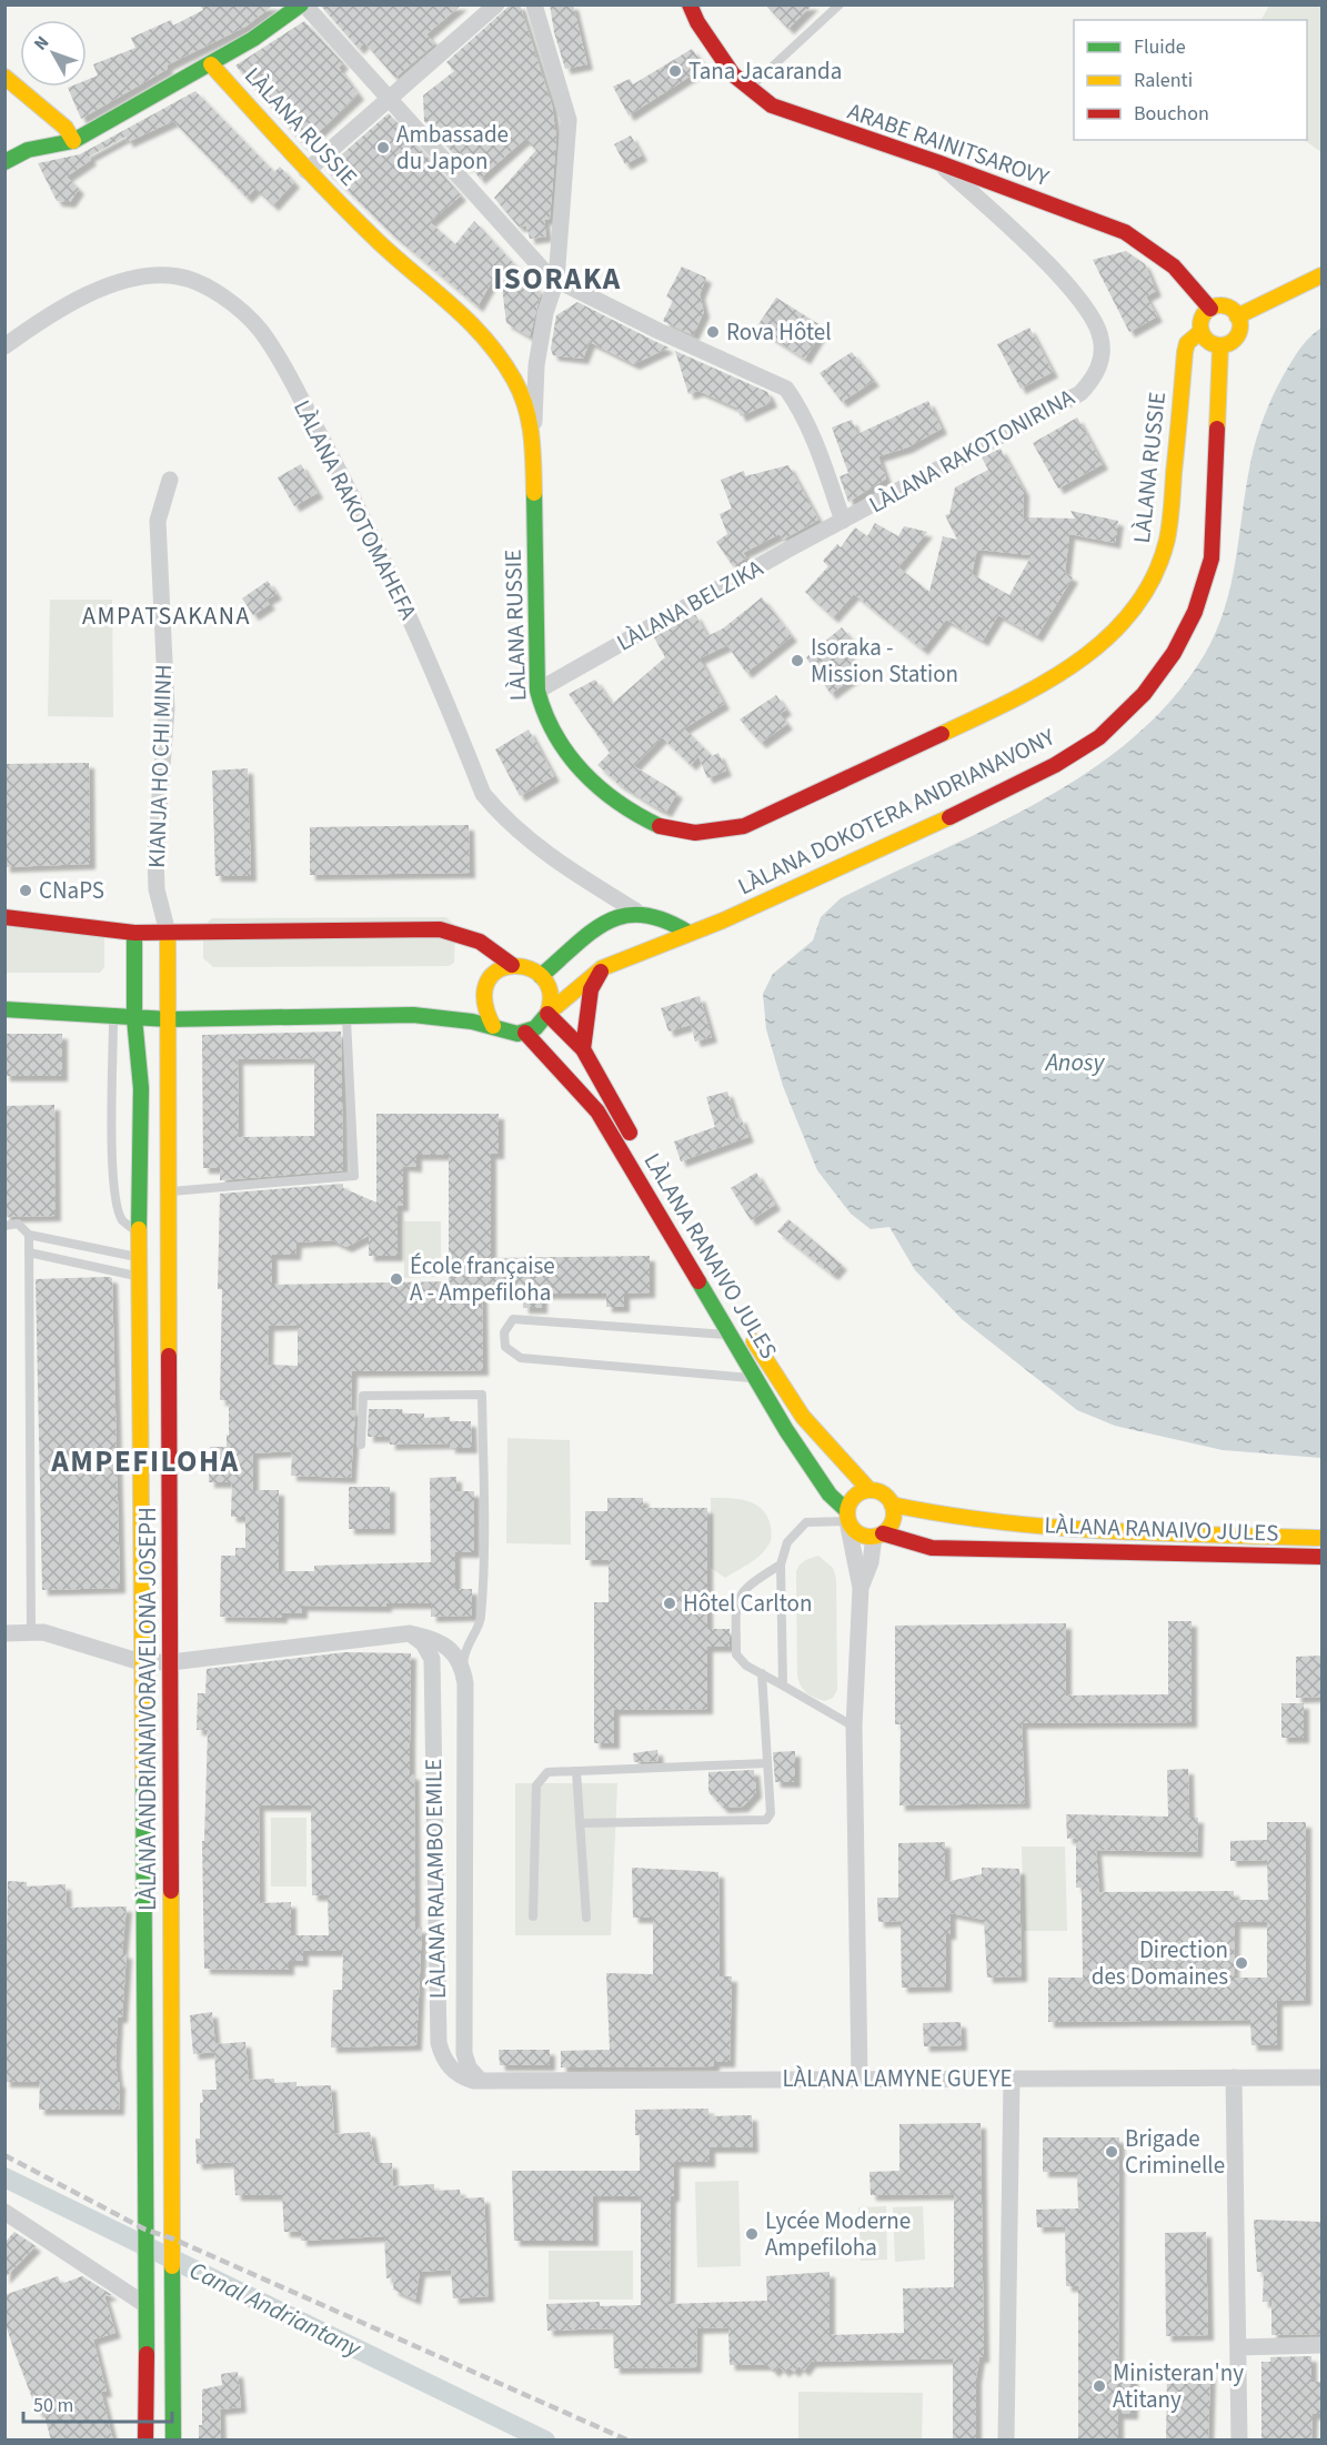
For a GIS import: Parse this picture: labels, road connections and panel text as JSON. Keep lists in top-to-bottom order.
{
  "streets": {
    "main road": [
      "LÀLANA RUSSIE",
      "ARABE RAINITSAROVY",
      "KIANJA HO CHI MINH",
      "LÀLANA DOKOTERA ANDRIANAVONY",
      "LÀLANA RANAIVO JULES",
      "LÀLANA ANDRIANAIVORAVELONA JOSEPH"
    ],
    "street": [
      "LÀLANA RAKOTONIRINA",
      "LÀLANA RAKOTOMAHEFA",
      "LÀLANA BELZIKA",
      "LÀLANA RALAMBO EMILE",
      "LÀLANA LAMYNE GUEYE"
    ]
  },
  "crossings": [
    ["LÀLANA RUSSIE", "ARABE RAINITSAROVY"],
    ["LÀLANA RUSSIE", "LÀLANA BELZIKA"],
    ["LÀLANA RUSSIE", "LÀLANA DOKOTERA ANDRIANAVONY"],
    ["ARABE RAINITSAROVY", "LÀLANA RAKOTONIRINA"],
    ["ARABE RAINITSAROVY", "LÀLANA DOKOTERA ANDRIANAVONY"],
    ["LÀLANA RAKOTONIRINA", "LÀLANA BELZIKA"],
    ["KIANJA HO CHI MINH", "LÀLANA ANDRIANAIVORAVELONA JOSEPH"],
    ["LÀLANA DOKOTERA ANDRIANAVONY", "LÀLANA RANAIVO JULES"],
    ["LÀLANA RALAMBO EMILE", "LÀLANA LAMYNE GUEYE"]
  ],
  "districts": ["ISORAKA", "AMPATSAKANA", "AMPEFILOHA"],
  "water": ["Anosy", "Canal Andriantany"],
  "places": [
    "Tana Jacaranda",
    "Ambassade du Japon",
    "Rova Hôtel",
    "Isoraka - Mission Station",
    "CNaPS",
    "École française A - Ampefiloha",
    "Hôtel Carlton",
    "Direction des Domaines",
    "Brigade Criminelle",
    "Lycée Moderne Ampefiloha",
    "Ministeran'ny Atitany"
  ],
  "legend": ["Fluide", "Ralenti", "Bouchon"],
  "scale_bar": "50 m",
  "north": "top left"
}
